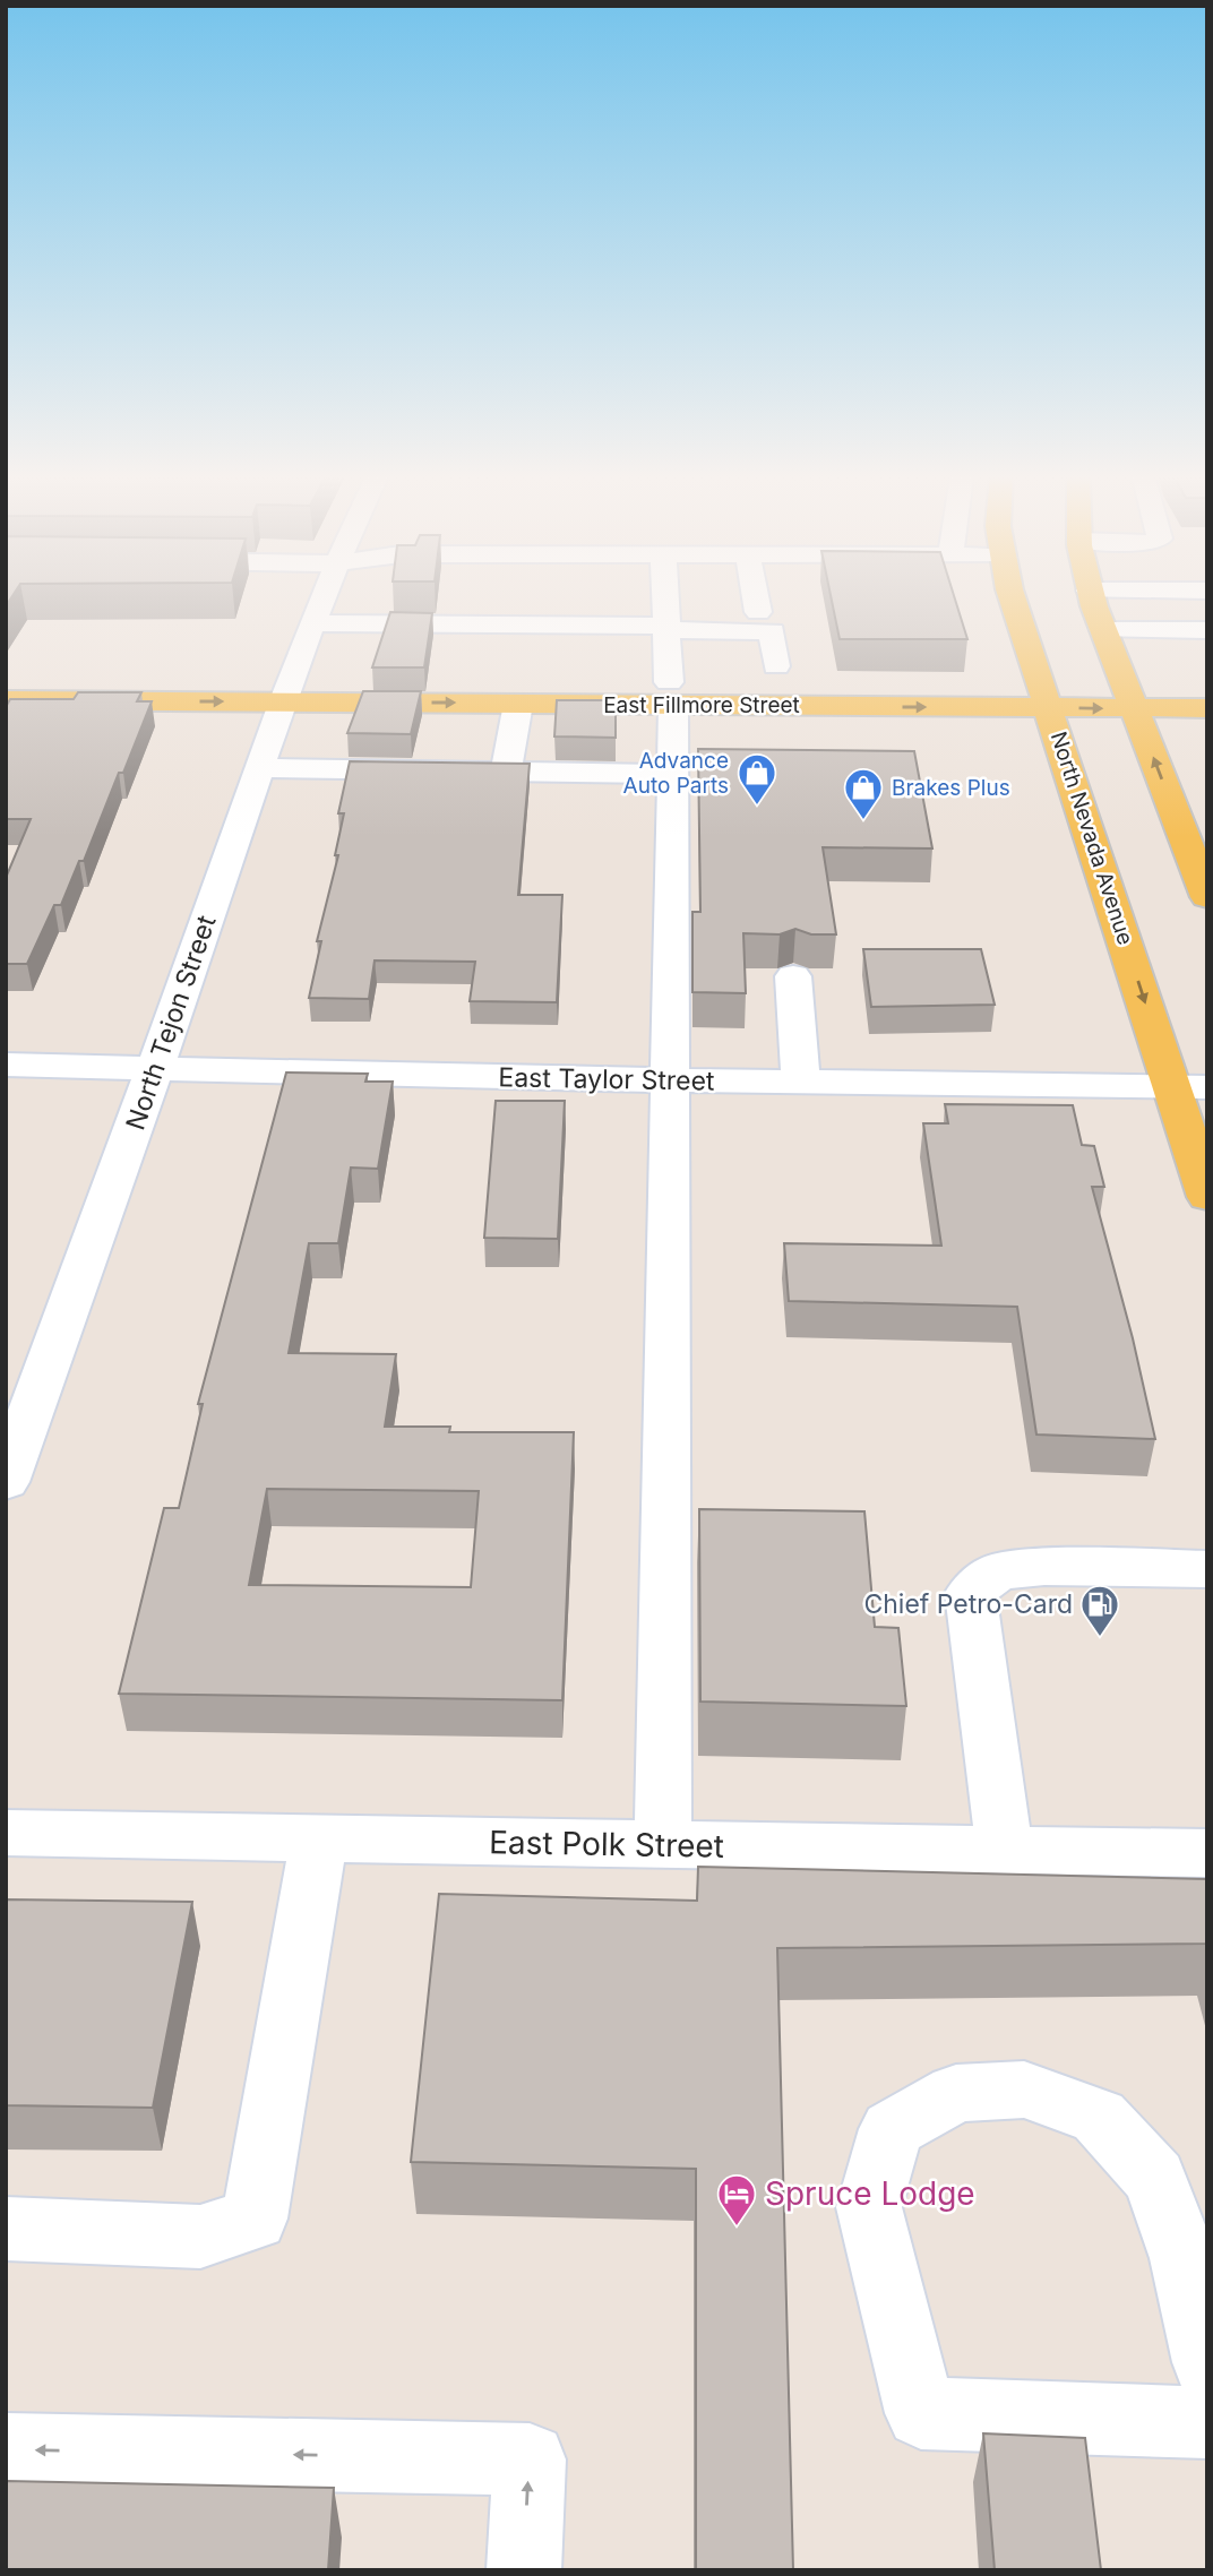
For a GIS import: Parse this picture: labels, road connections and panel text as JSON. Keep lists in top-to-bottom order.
{
  "streets": {
    "main road": ["East Fillmore Street", "North Nevada Avenue"],
    "street": ["North Tejon Street", "East Taylor Street", "East Polk Street"]
  },
  "crossings": [
    ["East Fillmore Street", "North Nevada Avenue"],
    ["East Fillmore Street", "North Tejon Street"],
    ["North Nevada Avenue", "East Taylor Street"],
    ["North Tejon Street", "East Taylor Street"]
  ],
  "places": {
    "shop": ["Advance Auto Parts", "Brakes Plus"],
    "fuel station": ["Chief Petro-Card"],
    "hotel": ["Spruce Lodge"]
  }
}
